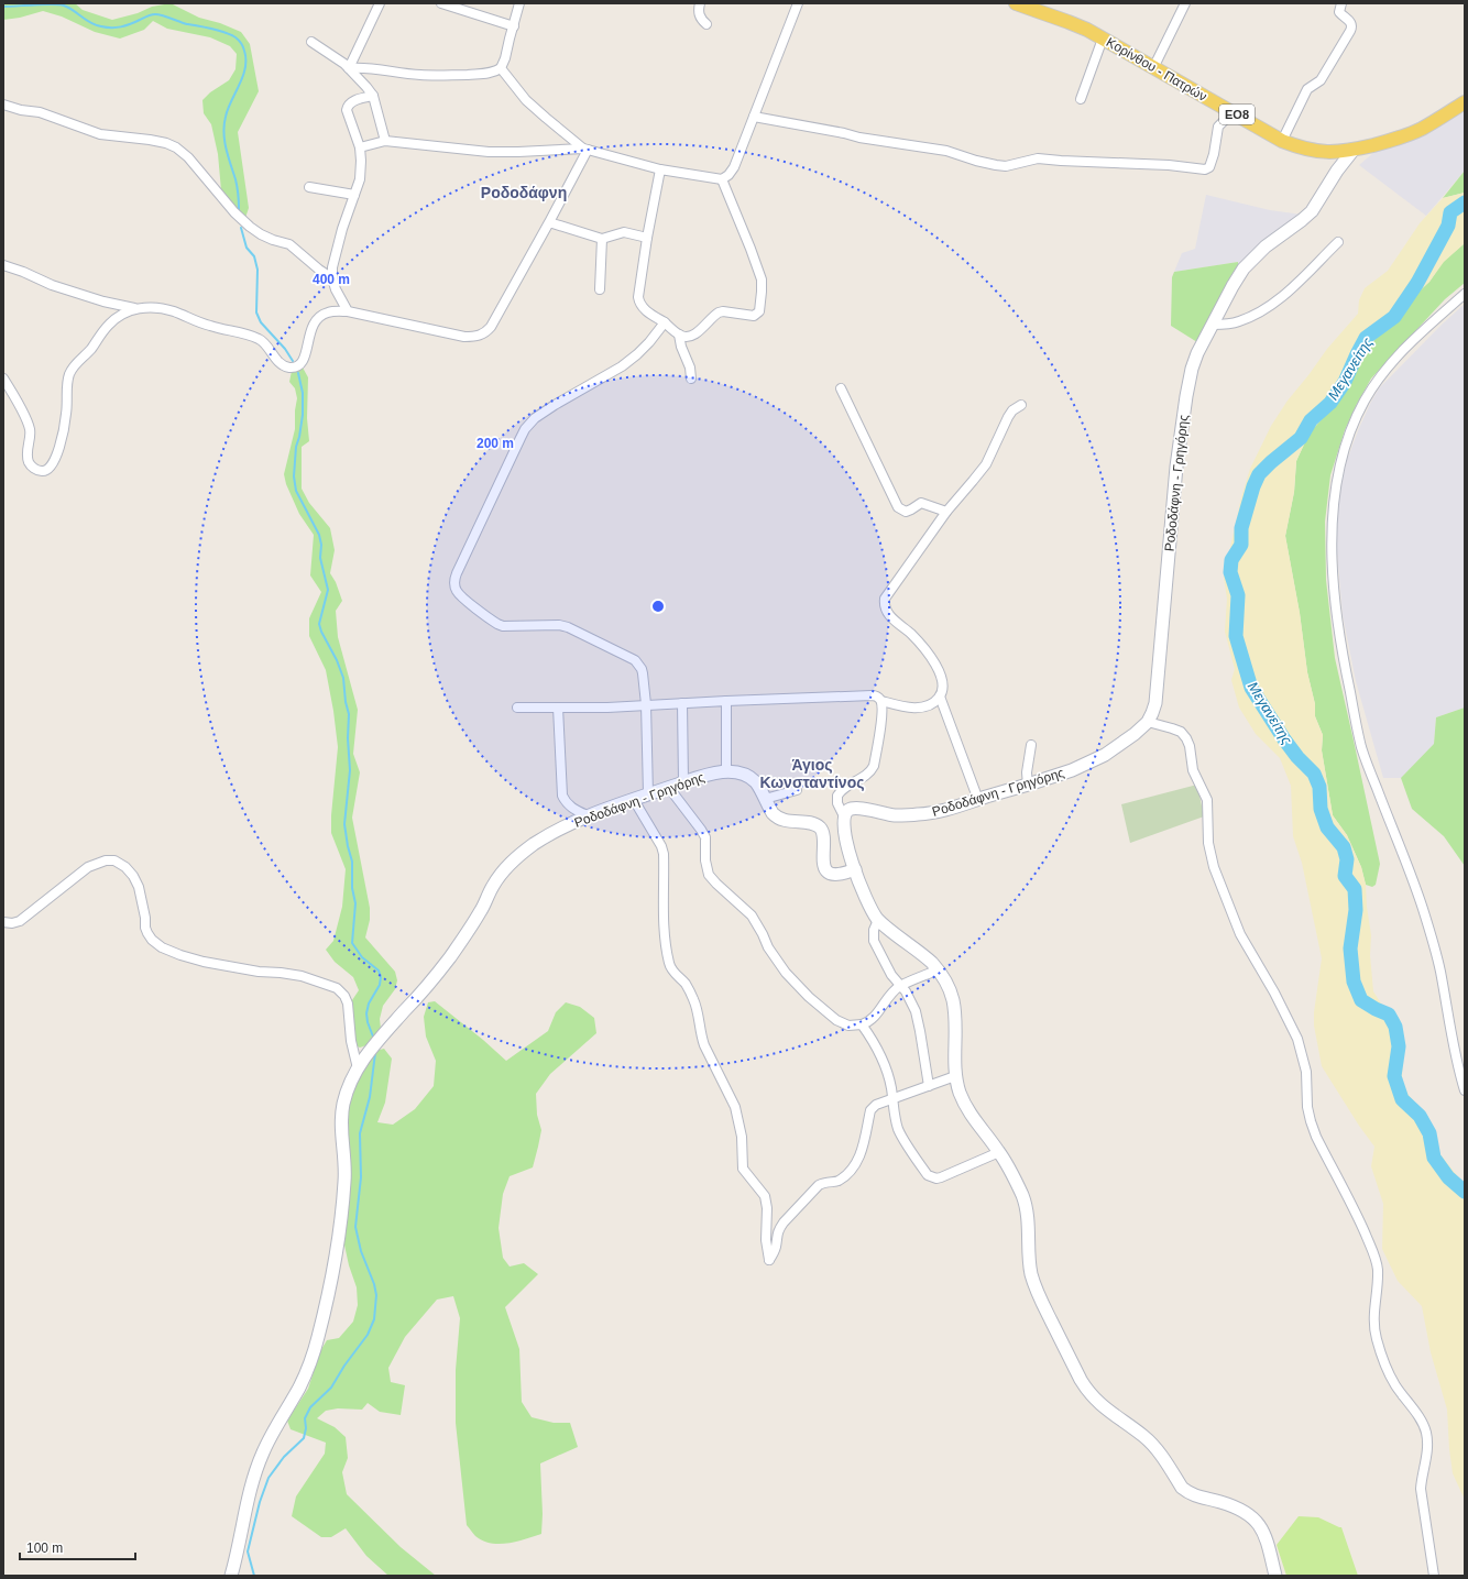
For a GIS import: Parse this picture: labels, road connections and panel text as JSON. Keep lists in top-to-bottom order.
{
  "streets": {
    "main road": ["Κορίνθου - Πατρών", "ΕΟ8", "Ροδοδάφνη - Γρηγόρης"]
  },
  "crossings": [
    ["Κορίνθου - Πατρών", "Ροδοδάφνη - Γρηγόρης"]
  ],
  "districts": ["Ροδοδάφνη", "Άγιος Κωνσταντίνος"],
  "water": ["Μεγανείτης"],
  "scale_bar": "100 m",
  "rings": ["400 m", "200 m"]
}
